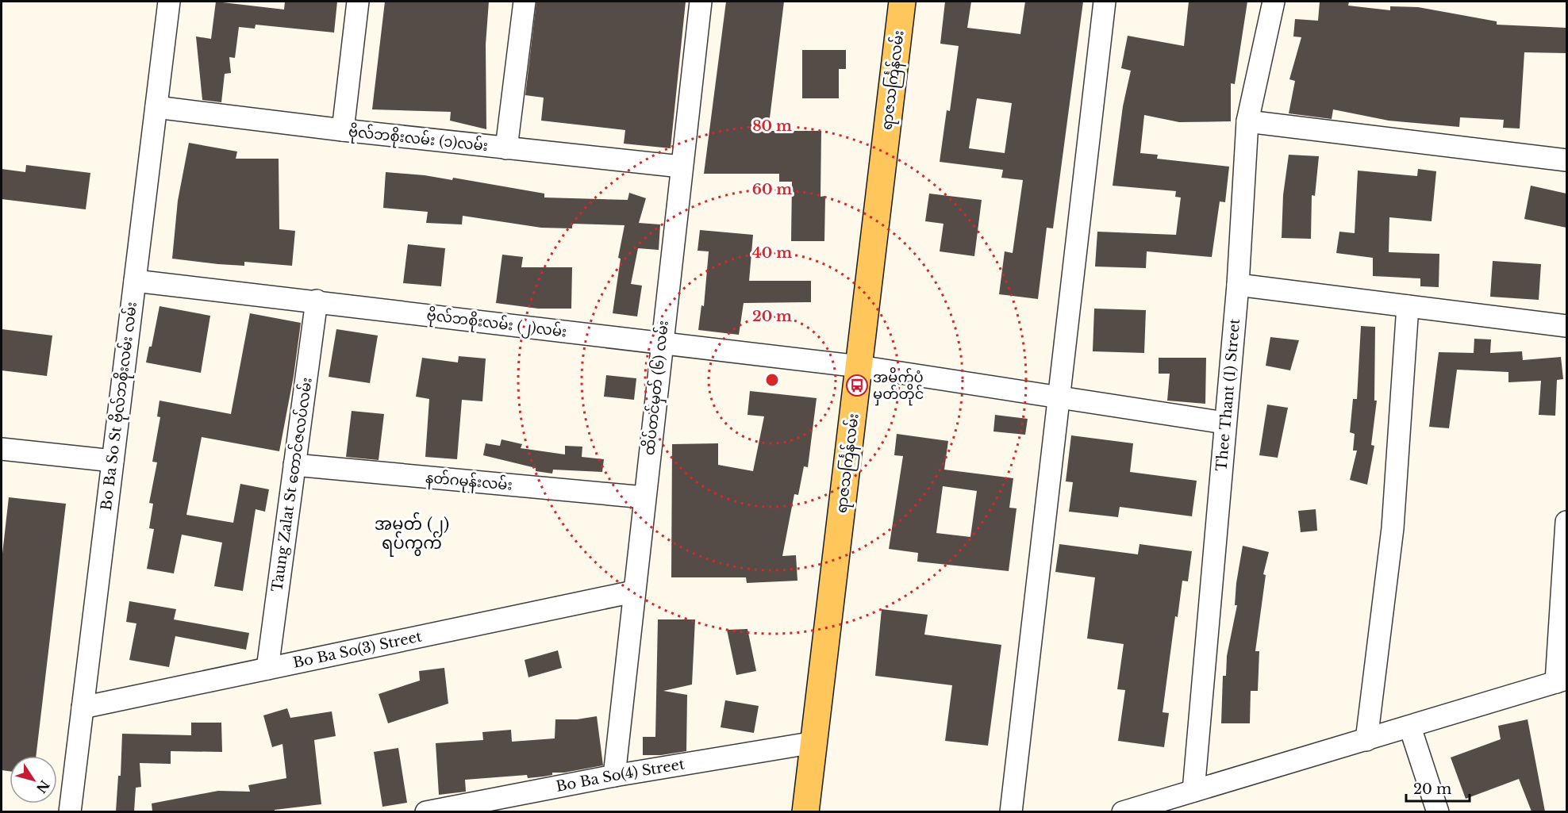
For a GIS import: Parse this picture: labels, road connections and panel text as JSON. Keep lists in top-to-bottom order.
{
  "streets": {
    "main road": ["ရာဇသင်္ကြန်လမ်း"],
    "street": [
      "ဗိုလ်ဘစိုးလမ်း (၁)လမ်း",
      "ဗိုလ်ဘစိုးလမ်း (၂)လမ်း",
      "ထိပ်တင်မှတ် (၆) လမ်း",
      "Thee Thant (1) Street",
      "Bo Ba So St ဗိုလ်ဘစိုးလမ်း လမ်း",
      "နတ်ဂမုန်းလမ်း",
      "Taung Zalat St တောင်ဇလပ်လမ်း",
      "Bo Ba So(3) Street",
      "Bo Ba So(4) Street"
    ]
  },
  "crossings": [
    ["ရာဇသင်္ကြန်လမ်း", "ဗိုလ်ဘစိုးလမ်း (၂)လမ်း"],
    ["ရာဇသင်္ကြန်လမ်း", "Bo Ba So(4) Street"],
    ["ဗိုလ်ဘစိုးလမ်း (၁)လမ်း", "ထိပ်တင်မှတ် (၆) လမ်း"],
    ["ဗိုလ်ဘစိုးလမ်း (၁)လမ်း", "Bo Ba So St ဗိုလ်ဘစိုးလမ်း လမ်း"],
    ["ဗိုလ်ဘစိုးလမ်း (၂)လမ်း", "ထိပ်တင်မှတ် (၆) လမ်း"],
    ["ဗိုလ်ဘစိုးလမ်း (၂)လမ်း", "Thee Thant (1) Street"],
    ["ဗိုလ်ဘစိုးလမ်း (၂)လမ်း", "Bo Ba So St ဗိုလ်ဘစိုးလမ်း လမ်း"],
    ["ဗိုလ်ဘစိုးလမ်း (၂)လမ်း", "Taung Zalat St တောင်ဇလပ်လမ်း"],
    ["ထိပ်တင်မှတ် (၆) လမ်း", "နတ်ဂမုန်းလမ်း"],
    ["ထိပ်တင်မှတ် (၆) လမ်း", "Bo Ba So(3) Street"],
    ["ထိပ်တင်မှတ် (၆) လမ်း", "Bo Ba So(4) Street"],
    ["Bo Ba So St ဗိုလ်ဘစိုးလမ်း လမ်း", "Bo Ba So(3) Street"],
    ["နတ်ဂမုန်းလမ်း", "Taung Zalat St တောင်ဇလပ်လမ်း"],
    ["Taung Zalat St တောင်ဇလပ်လမ်း", "Bo Ba So(3) Street"]
  ],
  "districts": ["အမှတ် (၂) ရပ်ကွက်"],
  "places": {
    "bus stop": ["အမှိုက်ပုံ မှတ်တိုင်"]
  },
  "scale_bar": "20 m",
  "north": "bottom right",
  "rings": [
    "80 m",
    "60 m",
    "40 m",
    "20 m"
  ]
}
